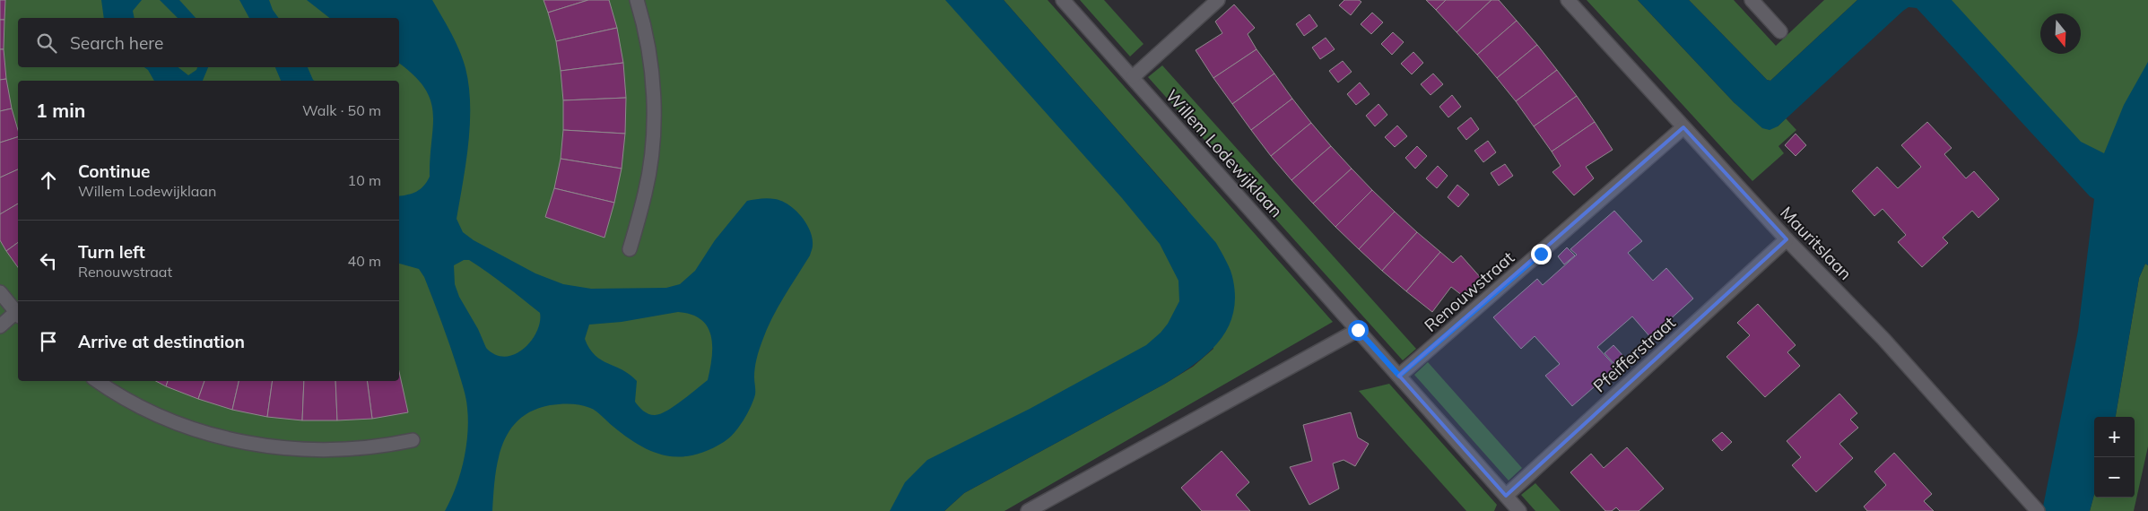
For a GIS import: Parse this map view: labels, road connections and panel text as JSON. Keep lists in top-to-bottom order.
{
  "streets": {
    "street": [
      "Willem Lodewijklaan",
      "Mauritslaan",
      "Renouwstraat",
      "Pfeifferstraat"
    ]
  },
  "crossings": [
    ["Willem Lodewijklaan", "Renouwstraat"],
    ["Willem Lodewijklaan", "Pfeifferstraat"],
    ["Mauritslaan", "Renouwstraat"],
    ["Mauritslaan", "Pfeifferstraat"]
  ],
  "north": "bottom",
  "page": {
    "search": "Search here",
    "heading": ["1 min", "Walk · 50 m"],
    "list": [
      ["Continue", "Willem Lodewijklaan", "10 m"],
      ["Turn left", "Renouwstraat", "40 m"],
      "Arrive at destination"
    ],
    "map_buttons": ["+", "−"]
  }
}
